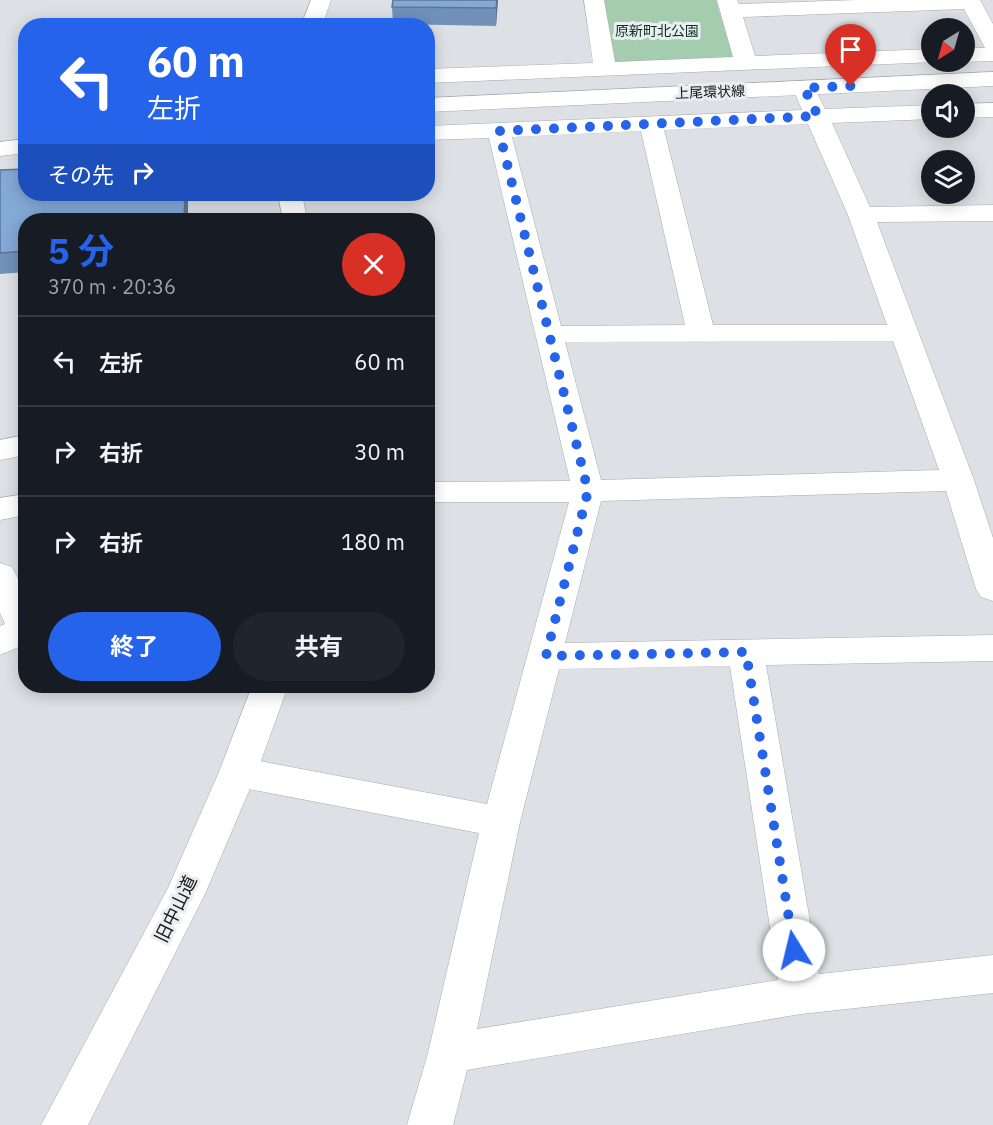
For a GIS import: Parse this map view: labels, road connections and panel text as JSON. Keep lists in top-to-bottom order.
{
  "streets": {
    "street": ["上尾環状線", "旧中山道"]
  },
  "parks": ["原新町北公園"],
  "north": "bottom left",
  "page": {
    "turn": ["60 m", "左折"],
    "then": "その先",
    "heading": ["5 分", "370 m · 20:36"],
    "list": [
      {
        "name": "左折",
        "value": "60 m"
      },
      {
        "name": "右折",
        "value": "30 m"
      },
      {
        "name": "右折",
        "value": "180 m"
      }
    ],
    "buttons": ["終了", "共有"]
  }
}
